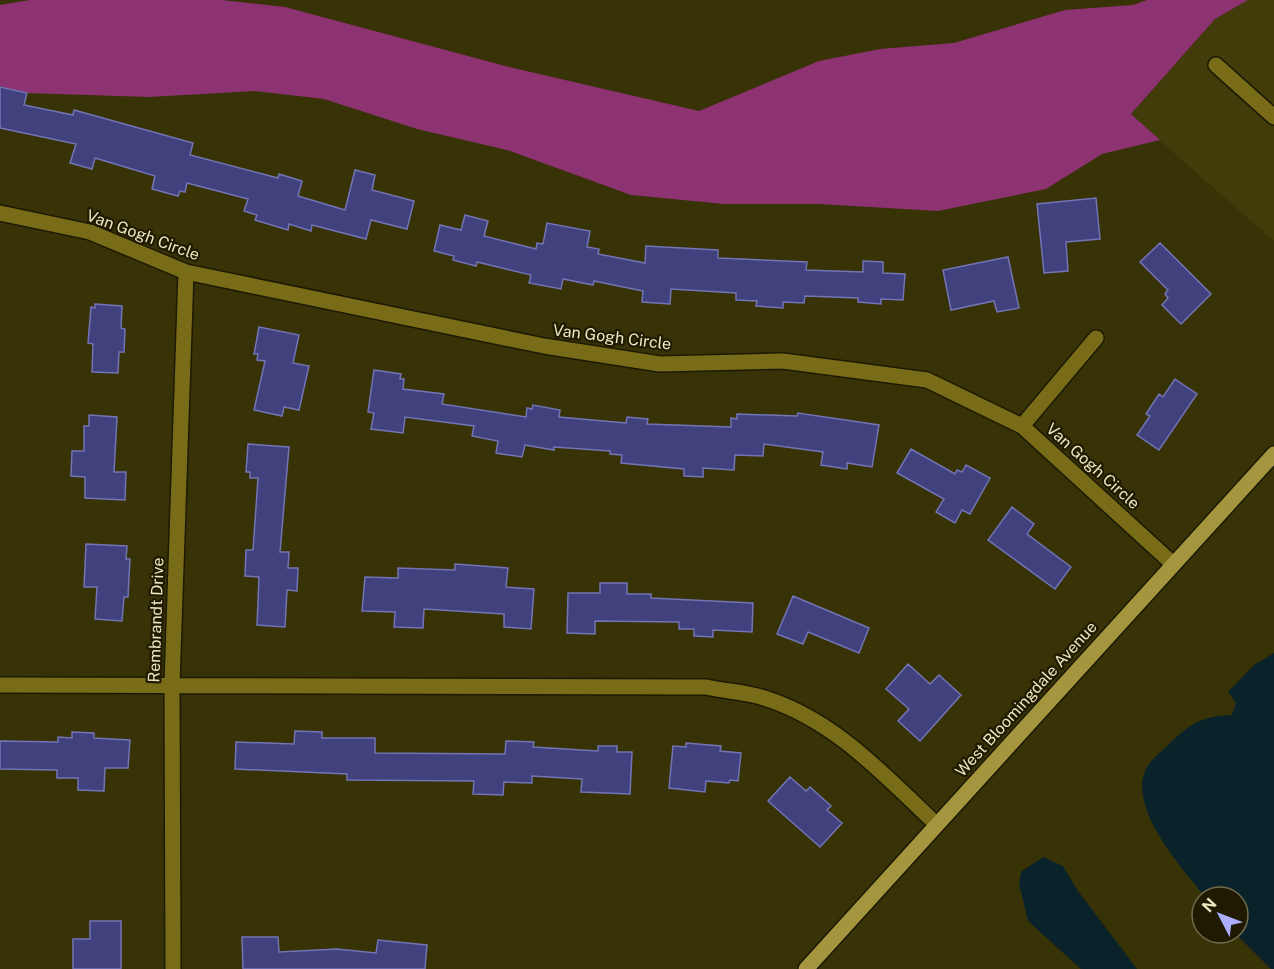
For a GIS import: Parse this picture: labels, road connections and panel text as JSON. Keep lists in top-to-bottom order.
{
  "streets": {
    "main road": ["West Bloomingdale Avenue"],
    "street": ["Van Gogh Circle", "Rembrandt Drive"]
  },
  "crossings": [
    ["Van Gogh Circle", "Rembrandt Drive"],
    ["Van Gogh Circle", "West Bloomingdale Avenue"]
  ],
  "north": "top left"
}
